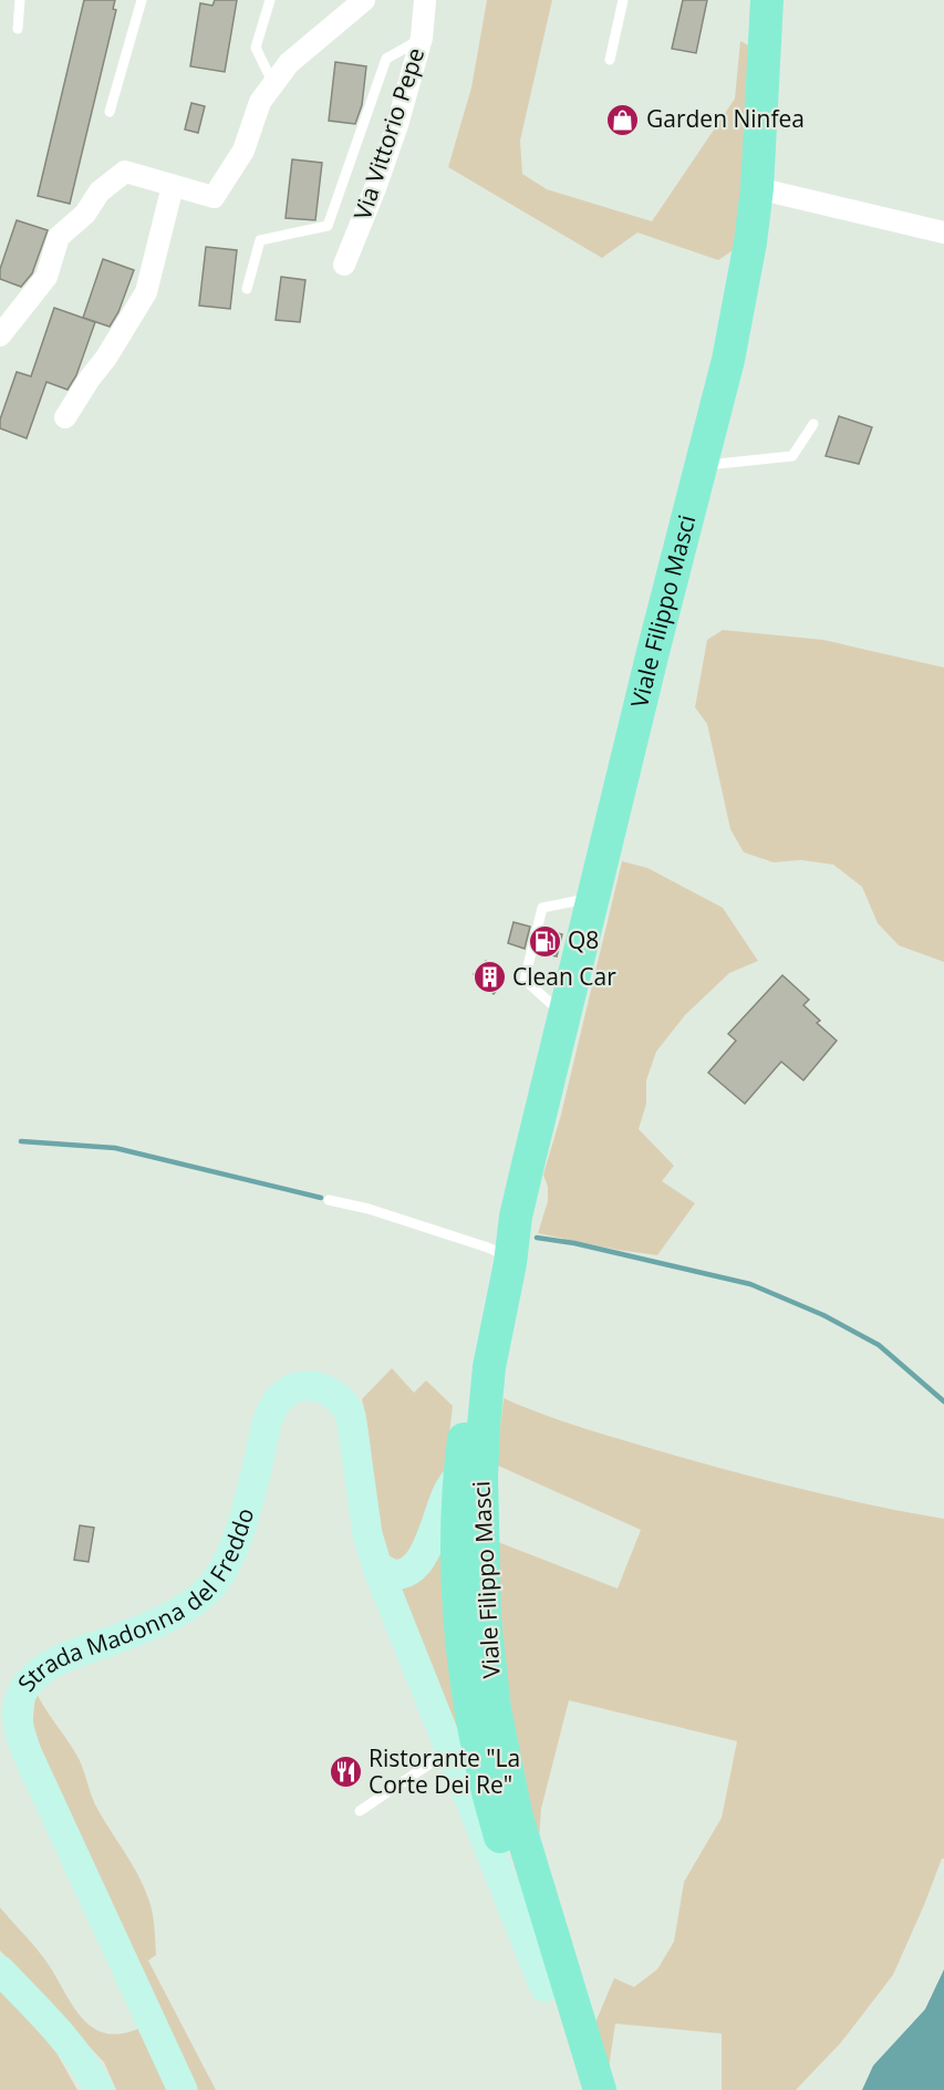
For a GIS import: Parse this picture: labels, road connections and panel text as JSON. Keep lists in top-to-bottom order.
{
  "streets": {
    "main road": ["Viale Filippo Masci", "Strada Madonna del Freddo"],
    "street": ["Via Vittorio Pepe"]
  },
  "crossings": [
    ["Viale Filippo Masci", "Strada Madonna del Freddo"]
  ],
  "places": {
    "shop": ["Garden Ninfea"],
    "fuel station": ["Q8"],
    "building": ["Clean Car"],
    "restaurant": ["Ristorante \"La Corte Dei Re\""]
  }
}
